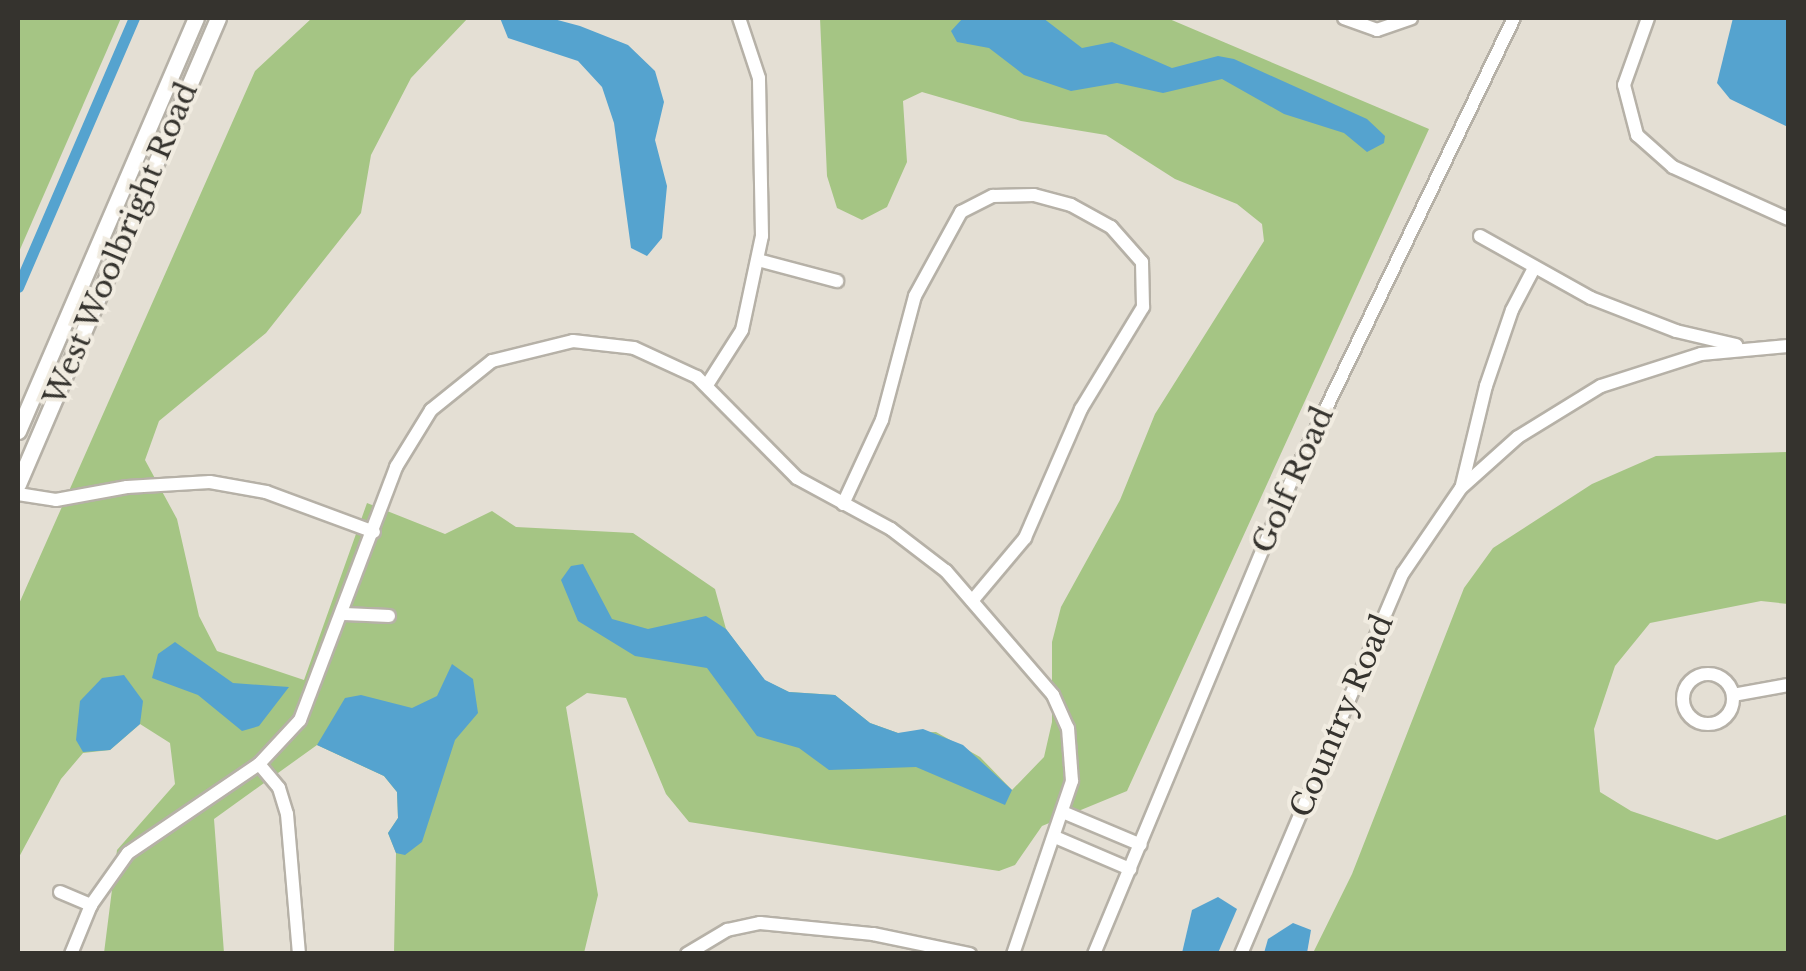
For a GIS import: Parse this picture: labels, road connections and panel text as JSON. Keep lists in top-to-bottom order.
{
  "streets": {
    "main road": ["West Woolbright Road"],
    "street": ["Golf Road", "Country Road"]
  }
}
